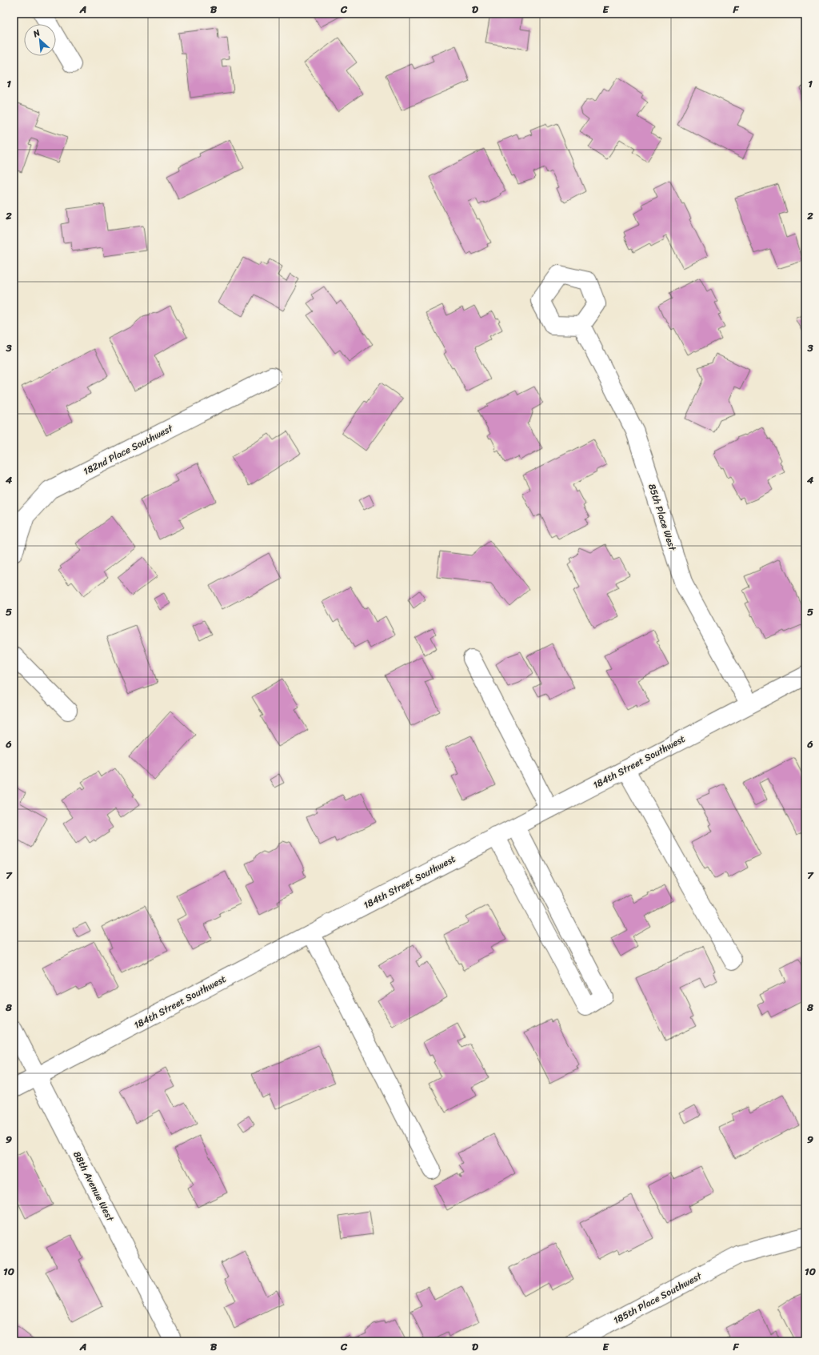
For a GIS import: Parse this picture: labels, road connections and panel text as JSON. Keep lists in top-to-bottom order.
{
  "streets": {
    "street": [
      "182nd Place Southwest",
      "85th Place West",
      "184th Street Southwest",
      "88th Avenue West",
      "185th Place Southwest"
    ]
  },
  "crossings": [
    ["85th Place West", "184th Street Southwest"],
    ["184th Street Southwest", "88th Avenue West"]
  ],
  "north": "top left",
  "grid": {
    "columns": [
      "A",
      "B",
      "C",
      "D",
      "E",
      "F"
    ],
    "rows": [
      "1",
      "2",
      "3",
      "4",
      "5",
      "6",
      "7",
      "8",
      "9",
      "10"
    ]
  }
}
